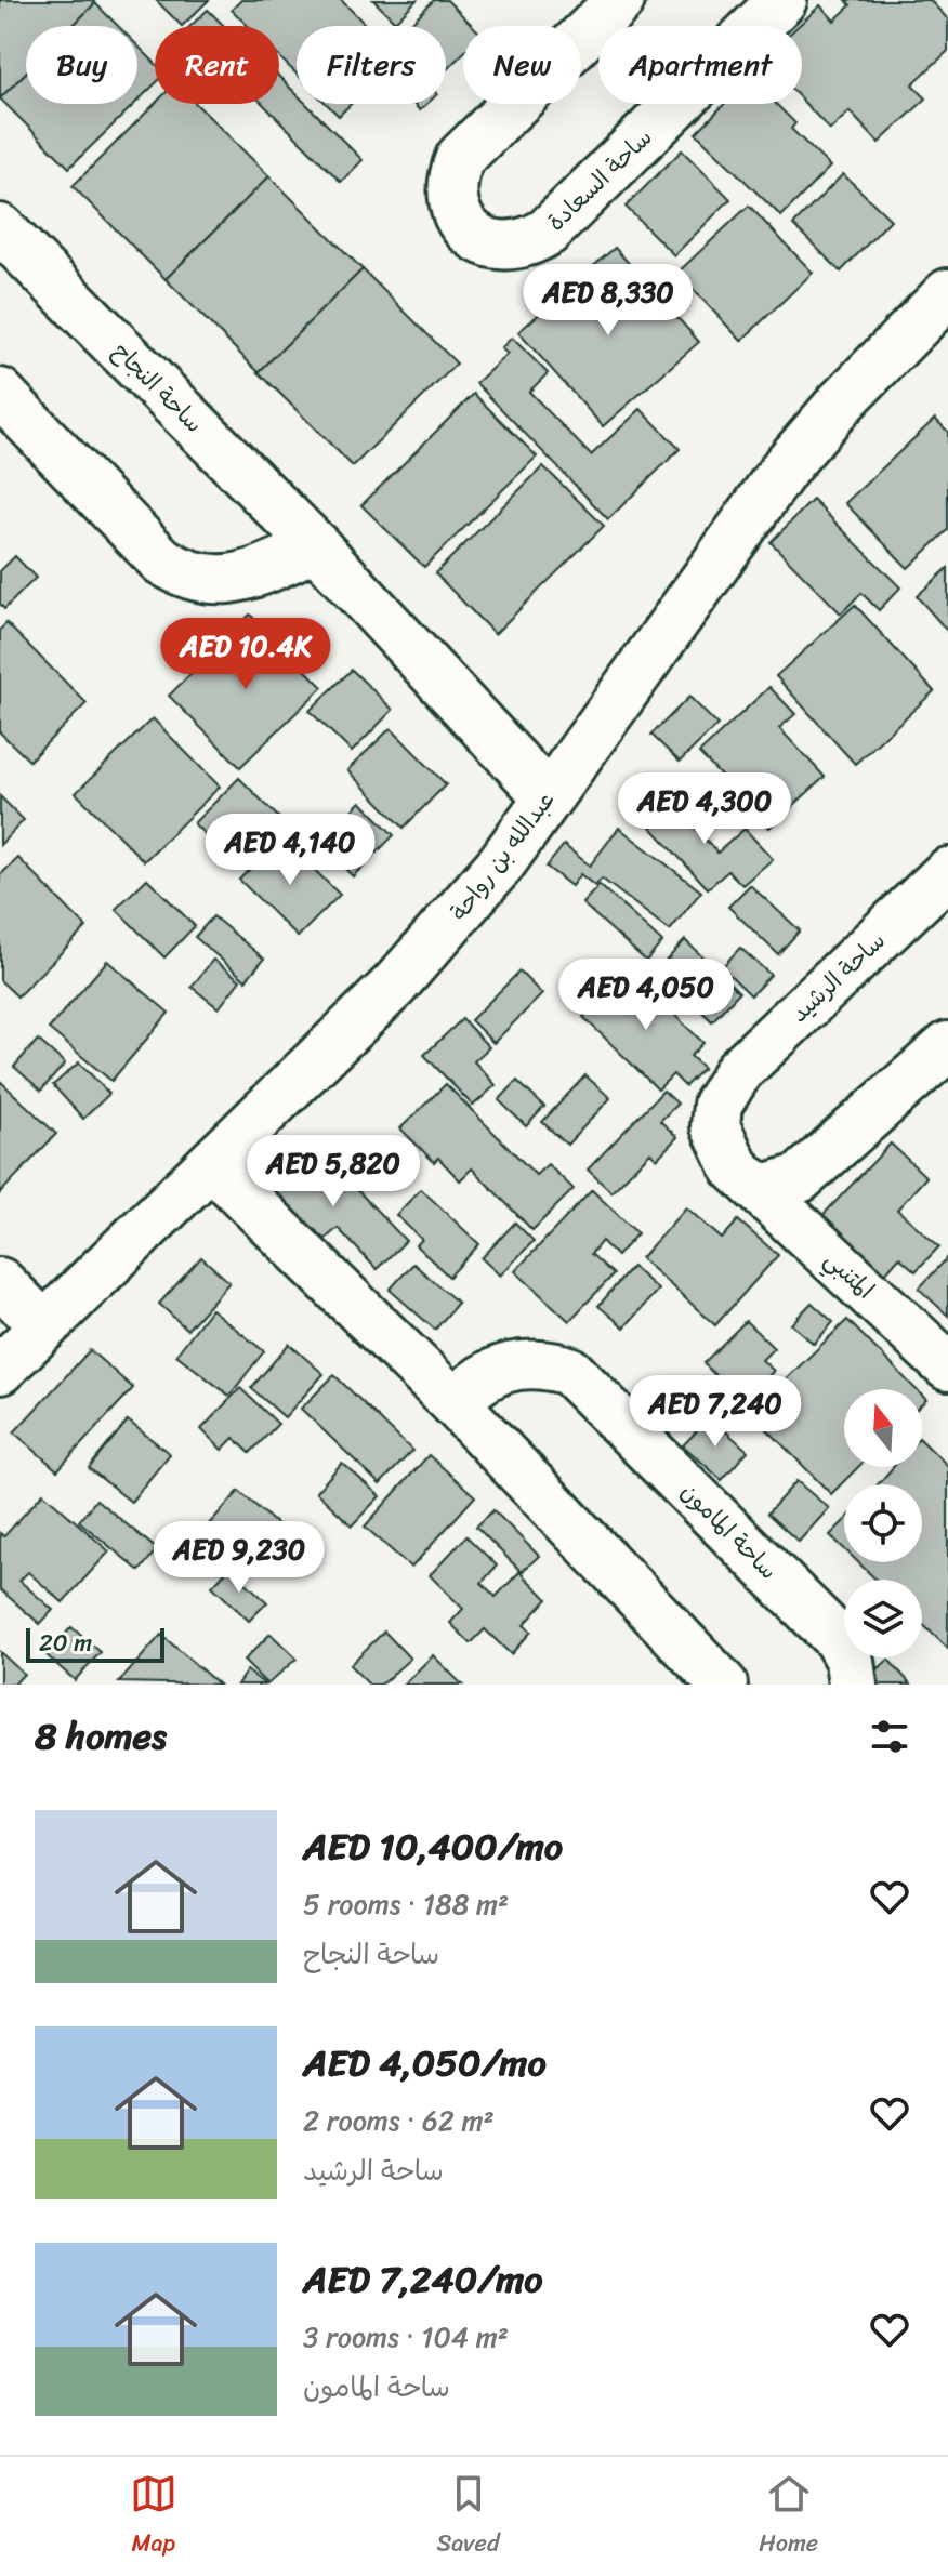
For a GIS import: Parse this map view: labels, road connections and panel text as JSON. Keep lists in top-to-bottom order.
{
  "streets": {
    "street": [
      "ساحة السعادة",
      "ساحة النجاح",
      "عبدالله بن رواحة",
      "ساحة الرشيد",
      "المتنبي",
      "ساحة المامون"
    ]
  },
  "crossings": [
    ["ساحة النجاح", "عبدالله بن رواحة"],
    ["ساحة الرشيد", "المتنبي"]
  ],
  "scale_bar": "20 m",
  "north": "top",
  "page": {
    "chip": [
      "Buy",
      "Rent",
      "Filters",
      "New",
      "Apartment"
    ],
    "price": [
      "AED 8,330",
      "AED 10.4K",
      "AED 4,300",
      "AED 4,140",
      "AED 4,050",
      "AED 5,820",
      "AED 7,240",
      "AED 9,230"
    ],
    "scale": "20 m",
    "heading": "8 homes",
    "list": [
      {
        "name": "AED 10,400/mo",
        "note": "5 rooms · 188 m² · ساحة النجاح"
      },
      {
        "name": "AED 4,050/mo",
        "note": "2 rooms · 62 m² · ساحة الرشيد"
      },
      {
        "name": "AED 7,240/mo",
        "note": "3 rooms · 104 m² · ساحة المامون"
      }
    ],
    "tabs": ["Map", "Saved", "Home"]
  }
}
